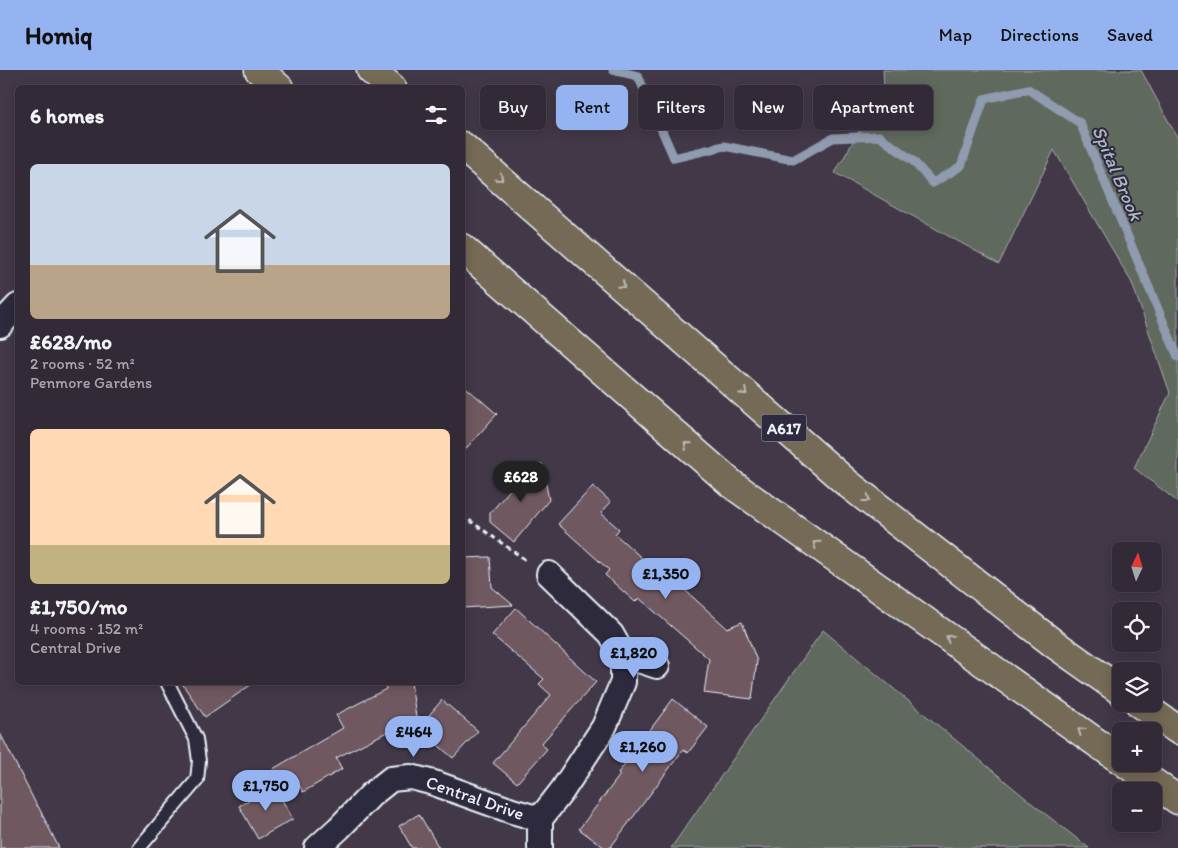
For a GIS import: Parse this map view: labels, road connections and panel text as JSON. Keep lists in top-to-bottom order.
{
  "streets": {
    "highway": ["A617"],
    "street": ["Central Drive"]
  },
  "water": ["Spital Brook"],
  "north": "top",
  "page": {
    "header": "Homiq",
    "nav": ["Map", "Directions", "Saved"],
    "chip": [
      "Buy",
      "Rent",
      "Filters",
      "New",
      "Apartment"
    ],
    "heading": "6 homes",
    "list": [
      {
        "name": "£628/mo",
        "note": "2 rooms · 52 m² · Penmore Gardens"
      },
      {
        "name": "£1,750/mo",
        "note": "4 rooms · 152 m² · Central Drive"
      }
    ],
    "price": [
      "£628",
      "£1,350",
      "£1,820",
      "£464",
      "£1,260",
      "£1,750"
    ],
    "map_buttons": ["+", "−"]
  }
}
